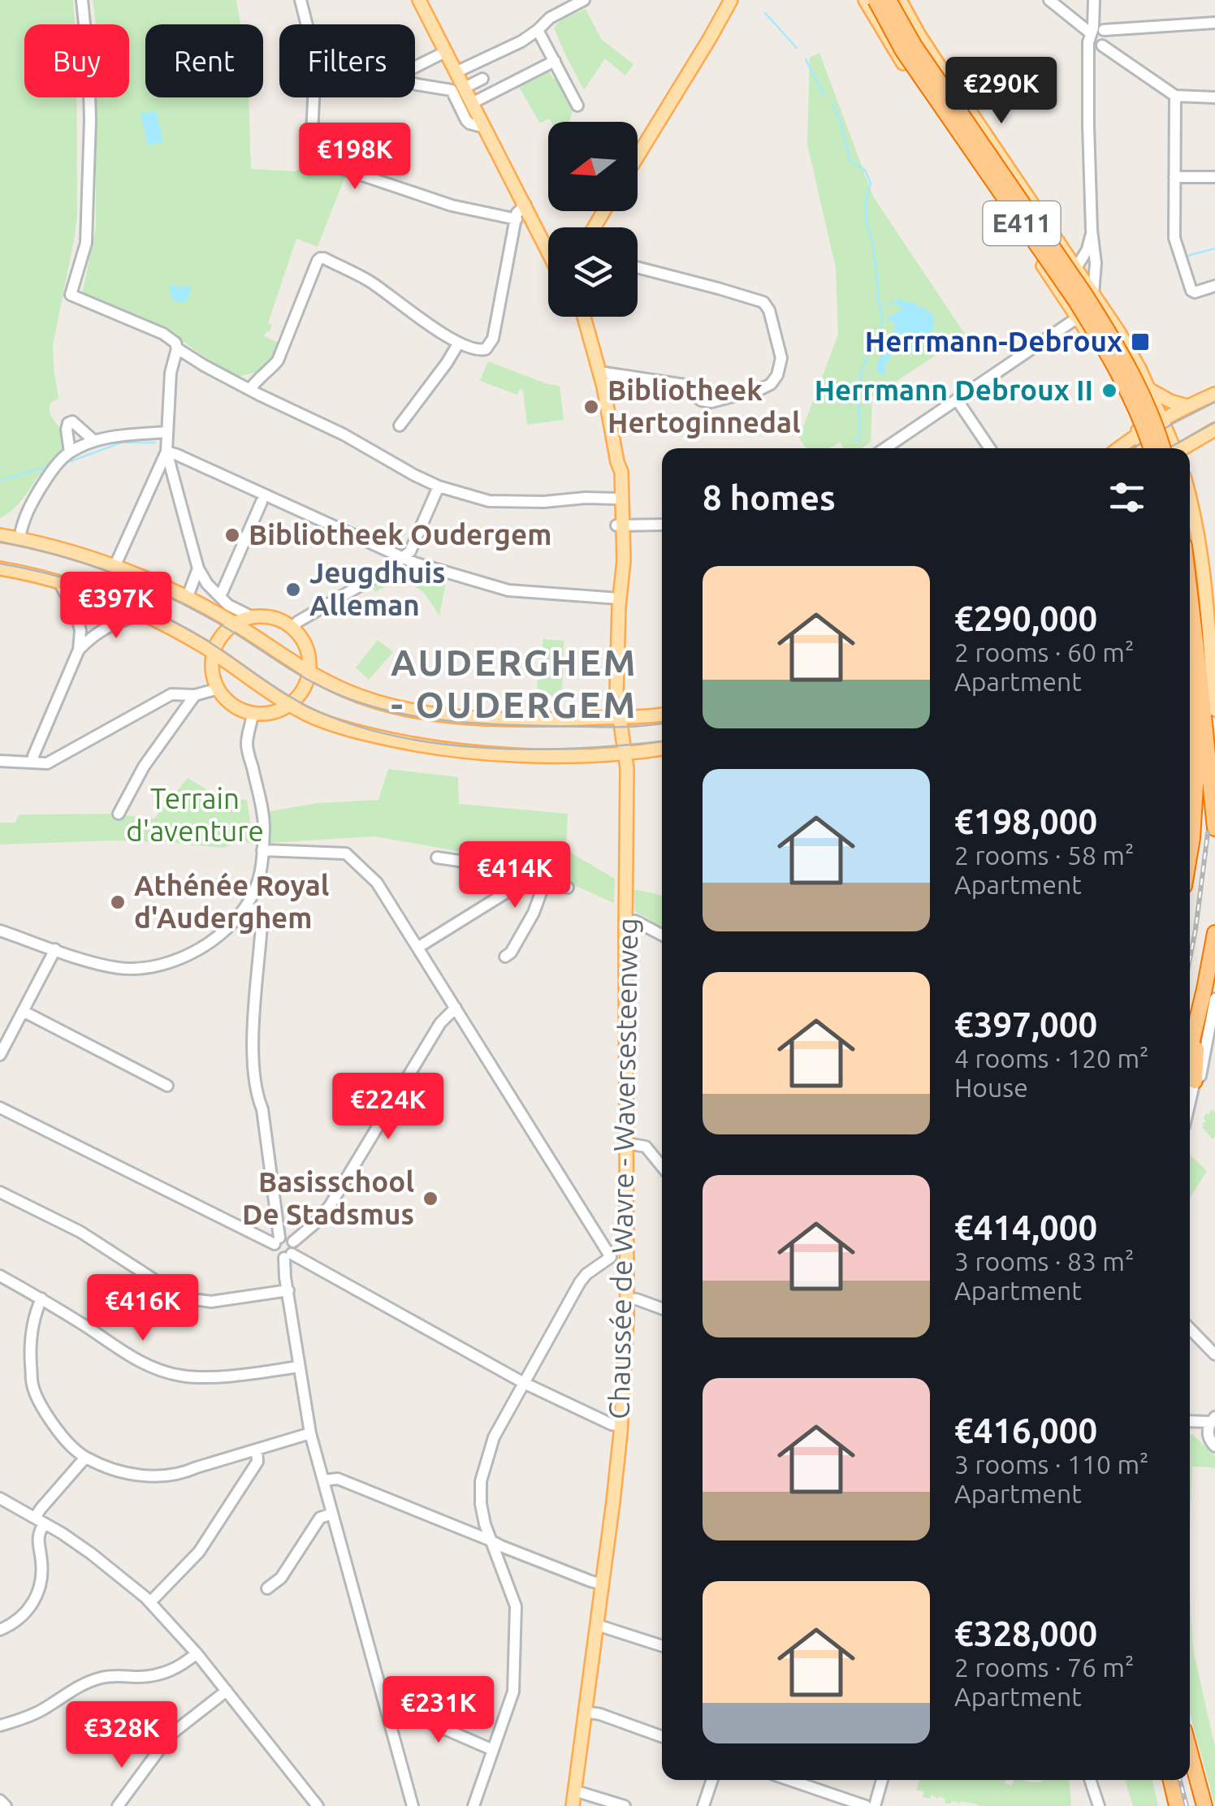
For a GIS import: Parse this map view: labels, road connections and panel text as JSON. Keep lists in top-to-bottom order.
{
  "streets": {
    "highway": ["E411"],
    "main road": ["Chaussée de Wavre - Waversesteenweg"]
  },
  "districts": ["AUDERGHEM - OUDERGEM"],
  "parks": ["Terrain d'aventure"],
  "places": {
    "transit": ["Herrmann-Debroux"],
    "other": [
      "Herrmann Debroux II",
      "Bibliotheek Hertoginnedal",
      "Bibliotheek Oudergem",
      "Jeugdhuis Alleman",
      "Athénée Royal d'Auderghem",
      "Basisschool De Stadsmus"
    ]
  },
  "north": "left",
  "page": {
    "chip": ["Buy", "Rent", "Filters"],
    "price": [
      "€290K",
      "€198K",
      "€397K",
      "€414K",
      "€224K",
      "€416K",
      "€231K",
      "€328K"
    ],
    "heading": "8 homes",
    "list": [
      {
        "name": "€290,000",
        "note": "2 rooms · 60 m² · Apartment"
      },
      {
        "name": "€198,000",
        "note": "2 rooms · 58 m² · Apartment"
      },
      {
        "name": "€397,000",
        "note": "4 rooms · 120 m² · House"
      },
      {
        "name": "€414,000",
        "note": "3 rooms · 83 m² · Apartment"
      },
      {
        "name": "€416,000",
        "note": "3 rooms · 110 m² · Apartment"
      },
      {
        "name": "€328,000",
        "note": "2 rooms · 76 m² · Apartment"
      }
    ]
  }
}
